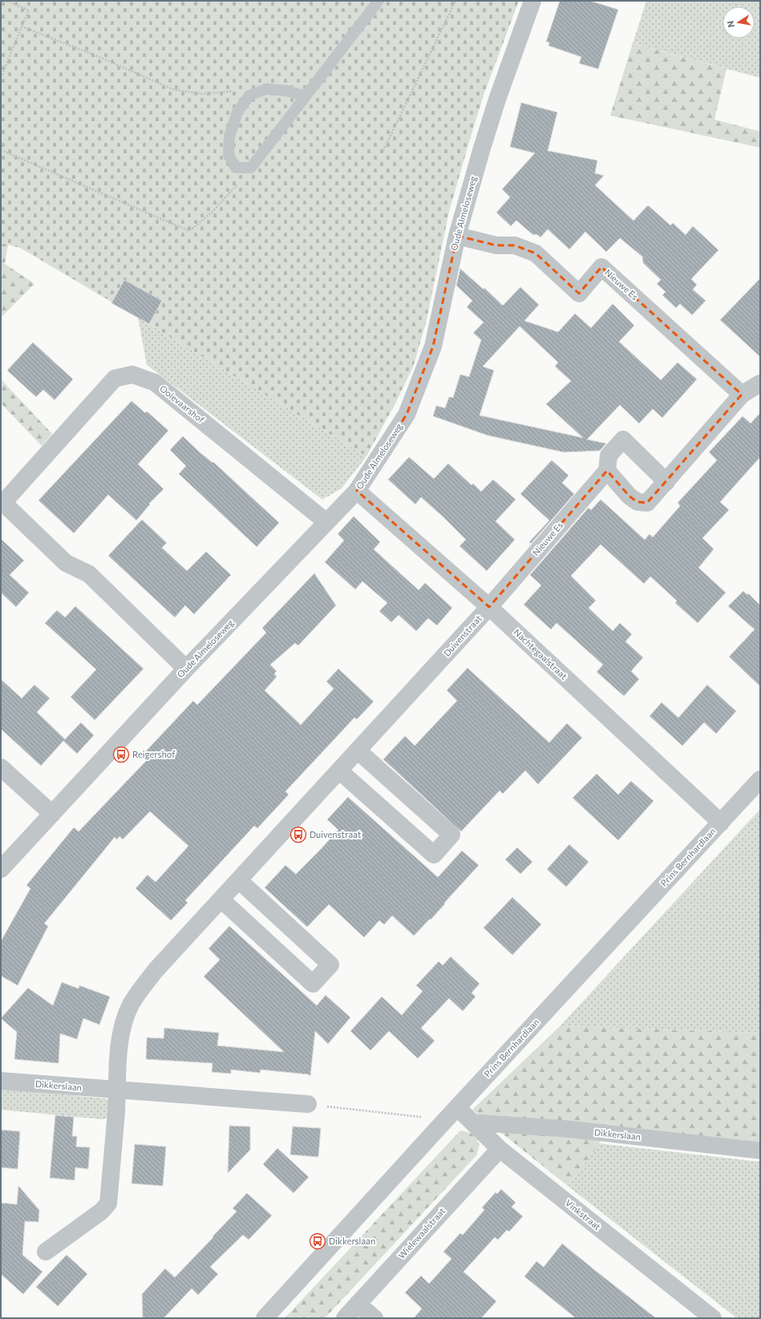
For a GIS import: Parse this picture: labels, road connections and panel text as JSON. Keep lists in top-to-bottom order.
{
  "streets": {
    "street": [
      "Oude Almeloseweg",
      "Nieuwe Es",
      "Ooievaarshof",
      "Duivenstraat",
      "Nachtegaalstraat",
      "Prins Bernhardlaan",
      "Dikkerslaan",
      "Vinkstraat",
      "Wielewaalstraat"
    ]
  },
  "crossings": [
    ["Oude Almeloseweg", "Nieuwe Es"],
    ["Oude Almeloseweg", "Ooievaarshof"],
    ["Oude Almeloseweg", "Nachtegaalstraat"],
    ["Nieuwe Es", "Duivenstraat"],
    ["Nieuwe Es", "Nachtegaalstraat"],
    ["Duivenstraat", "Nachtegaalstraat"],
    ["Duivenstraat", "Dikkerslaan"],
    ["Nachtegaalstraat", "Prins Bernhardlaan"],
    ["Prins Bernhardlaan", "Vinkstraat"],
    ["Dikkerslaan", "Vinkstraat"],
    ["Vinkstraat", "Wielewaalstraat"]
  ],
  "places": {
    "bus stop": ["Reigershof", "Duivenstraat", "Dikkerslaan"]
  },
  "north": "left"
}
